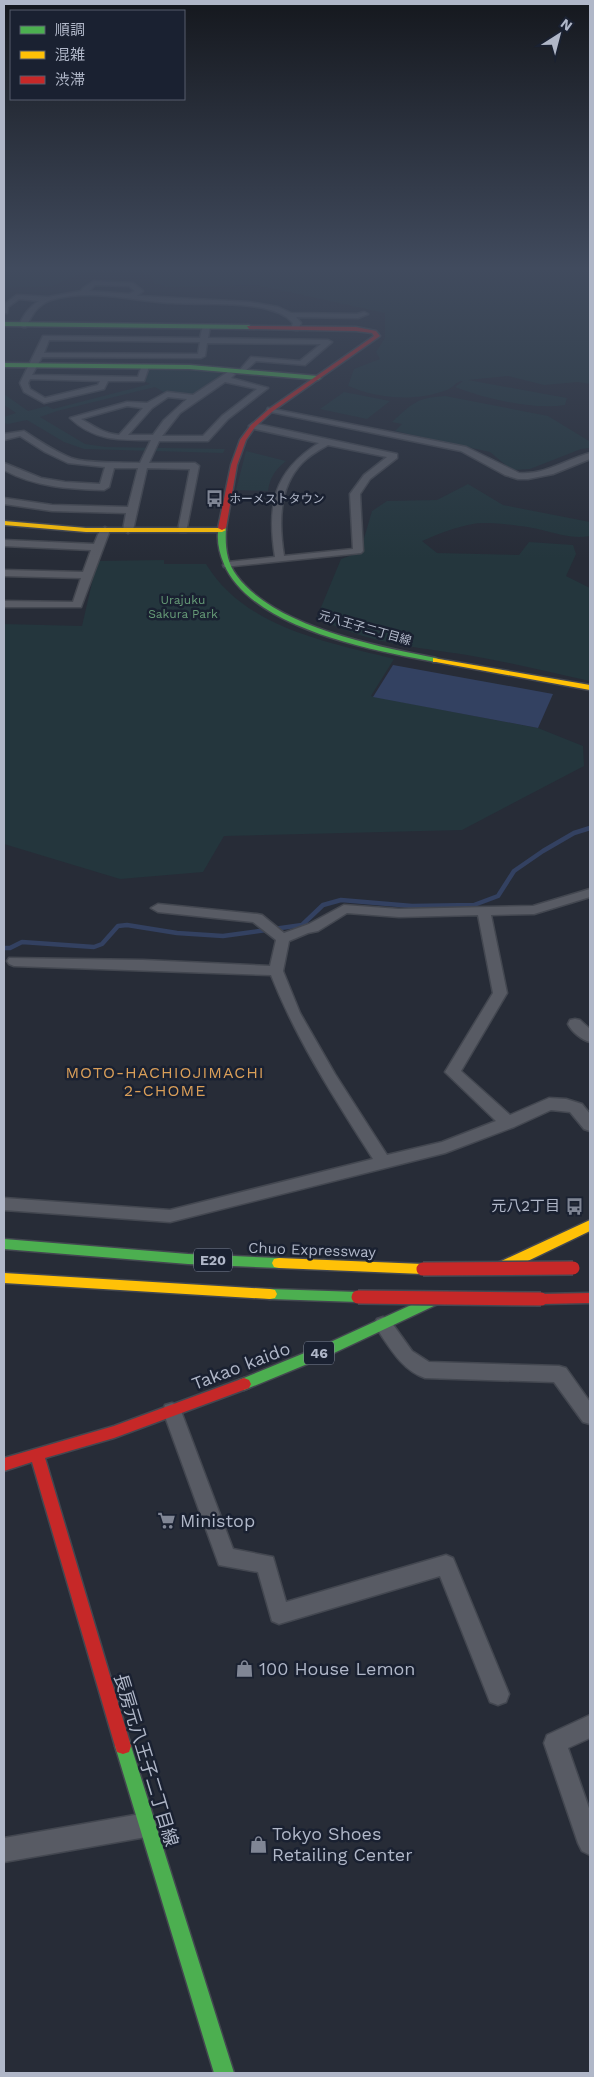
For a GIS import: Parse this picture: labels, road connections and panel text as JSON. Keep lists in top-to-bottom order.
{
  "streets": {
    "main road": [
      "元八王子二丁目線",
      "Chuo Expressway",
      "E20",
      "46",
      "Takao kaido",
      "長房元八王子二丁目線"
    ]
  },
  "crossings": [
    ["Takao kaido", "長房元八王子二丁目線"]
  ],
  "districts": ["MOTO-HACHIOJIMACHI 2-CHOME"],
  "parks": ["Urajuku Sakura Park"],
  "places": {
    "bus stop": ["ホーメストタウン", "元八2丁目"],
    "supermarket": ["Ministop"],
    "shop": ["100 House Lemon", "Tokyo Shoes Retailing Center"]
  },
  "legend": ["順調", "混雑", "渋滞"],
  "north": "top right"
}
